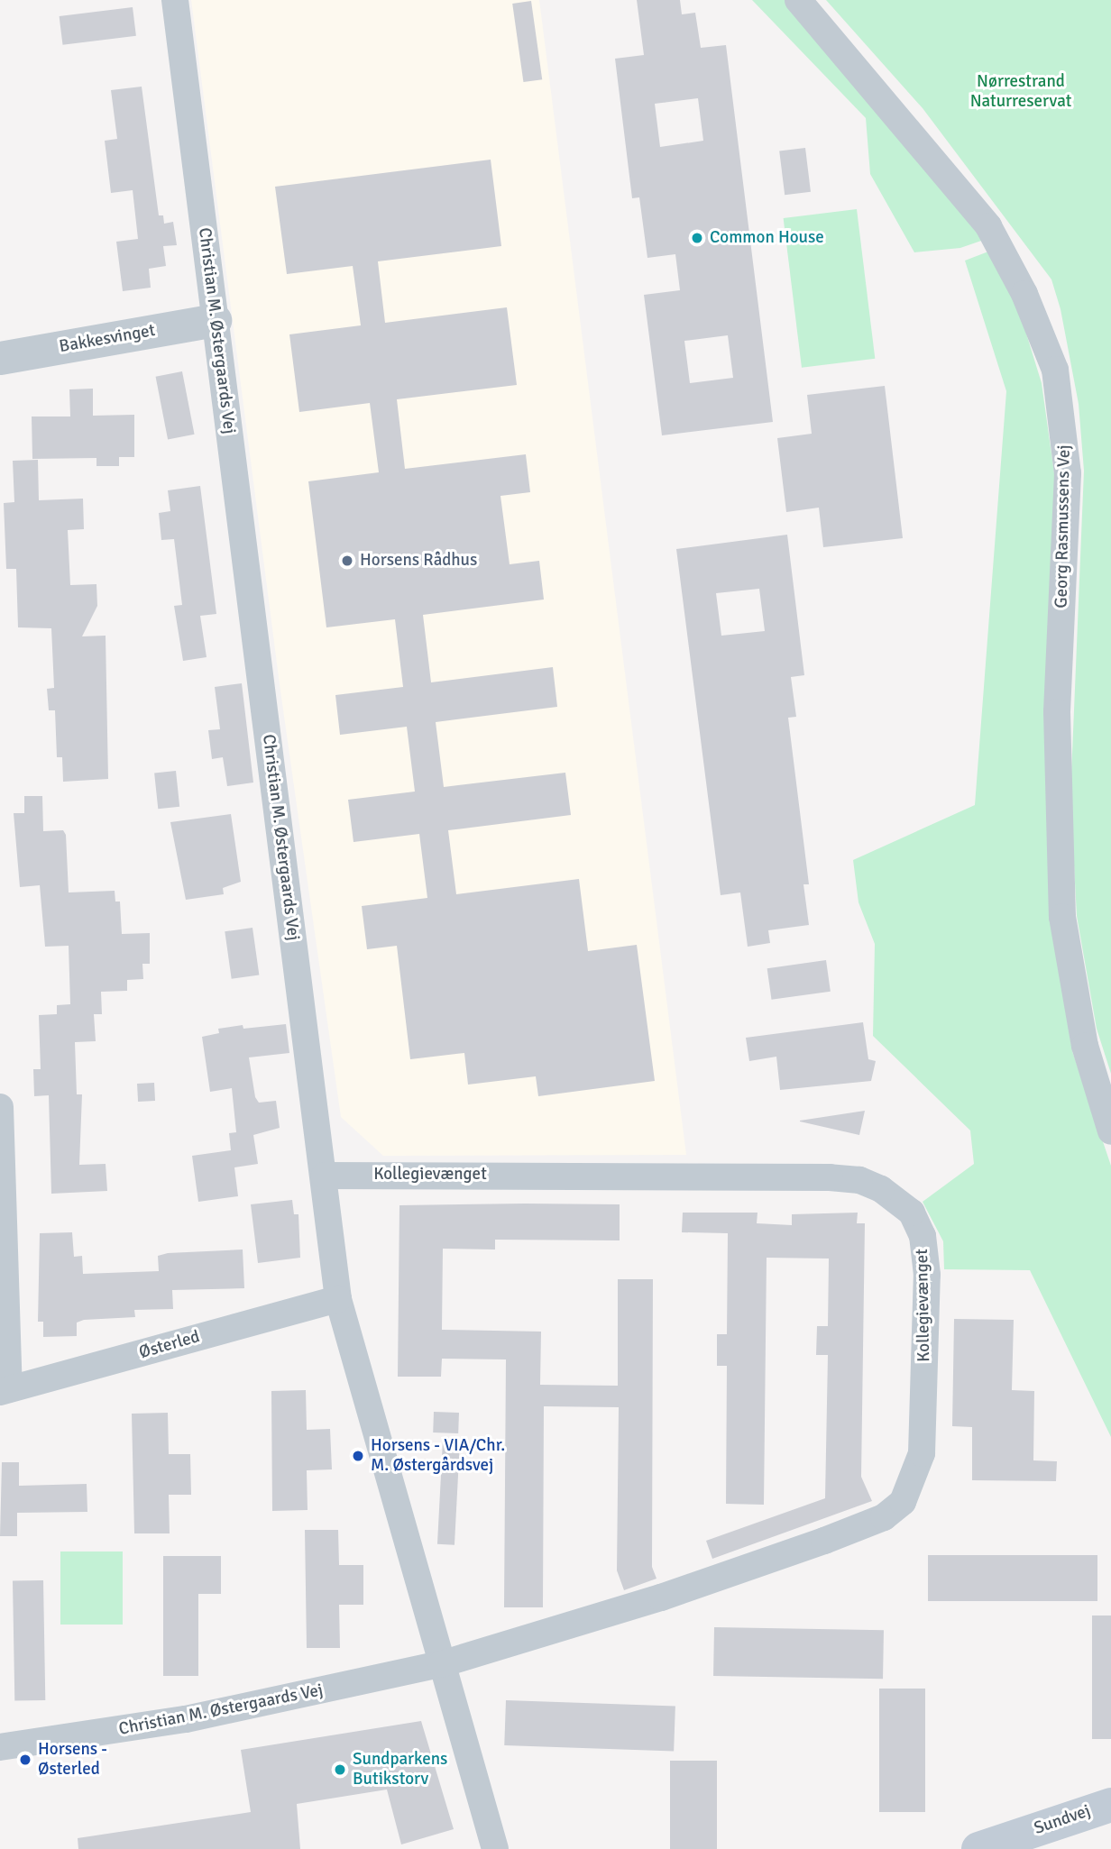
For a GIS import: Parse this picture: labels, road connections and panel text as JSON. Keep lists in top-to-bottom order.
{
  "streets": {
    "main road": ["Sundvej"],
    "street": [
      "Christian M. Østergaards Vej",
      "Bakkesvinget",
      "Georg Rasmussens Vej",
      "Kollegievænget",
      "Østerled"
    ]
  },
  "crossings": [
    ["Christian M. Østergaards Vej", "Bakkesvinget"],
    ["Christian M. Østergaards Vej", "Kollegievænget"],
    ["Christian M. Østergaards Vej", "Østerled"]
  ],
  "parks": ["Nørrestrand Naturreservat"],
  "places": [
    "Common House",
    "Horsens Rådhus",
    "Horsens - VIA/Chr. M. Østergårdsvej",
    "Horsens - Østerled",
    "Sundparkens Butikstorv"
  ]
}
